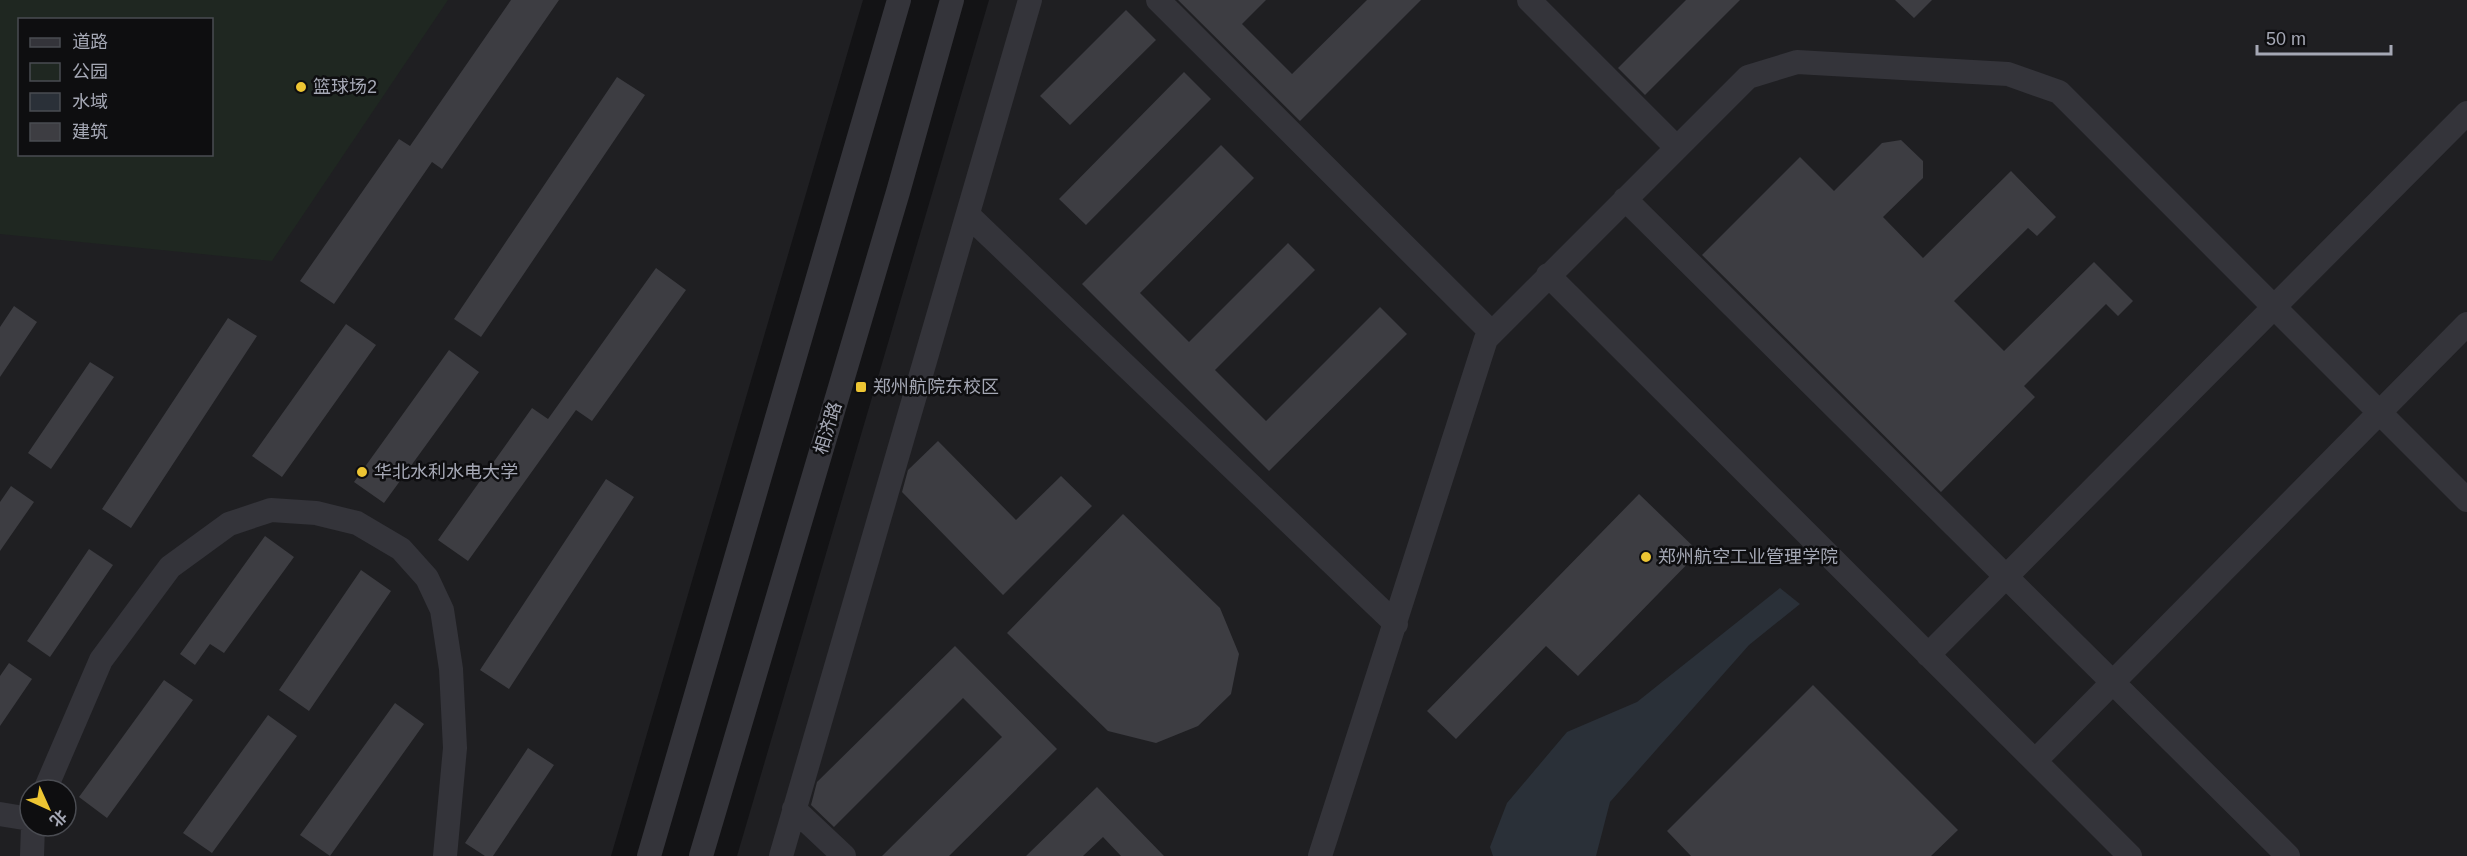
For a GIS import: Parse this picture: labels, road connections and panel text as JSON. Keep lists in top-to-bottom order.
{
  "streets": {
    "street": ["相济路"]
  },
  "places": {
    "other": ["篮球场2", "华北水利水电大学", "郑州航空工业管理学院"],
    "transit": ["郑州航院东校区"]
  },
  "legend": [
    "道路",
    "公园",
    "水域",
    "建筑"
  ],
  "scale_bar": "50 m",
  "north": "bottom right"
}
